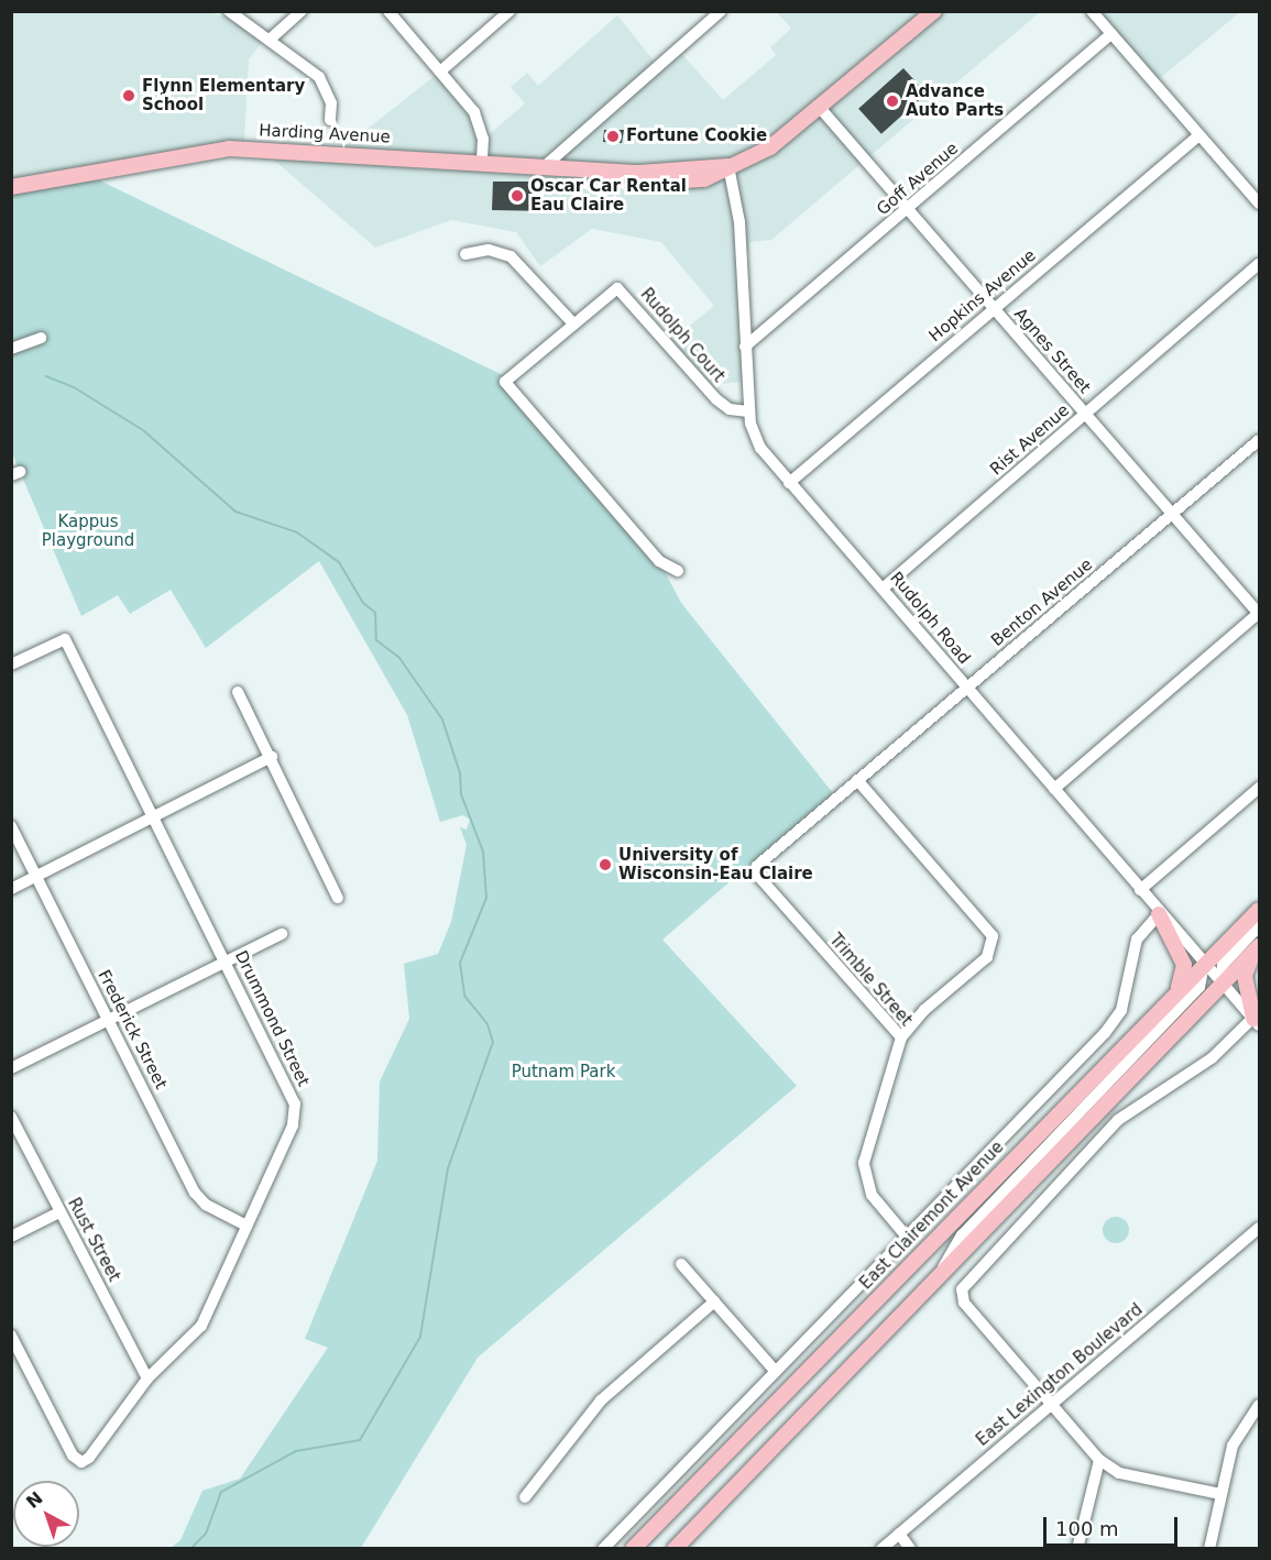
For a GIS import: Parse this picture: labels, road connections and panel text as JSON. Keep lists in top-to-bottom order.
{
  "streets": {
    "main road": ["Harding Avenue", "East Clairemont Avenue"],
    "street": [
      "Goff Avenue",
      "Hopkins Avenue",
      "Rudolph Court",
      "Agnes Street",
      "Rist Avenue",
      "Benton Avenue",
      "Rudolph Road",
      "Trimble Street",
      "Drummond Street",
      "Frederick Street",
      "Rust Street",
      "East Lexington Boulevard"
    ]
  },
  "crossings": [
    ["Harding Avenue", "Agnes Street"],
    ["Harding Avenue", "Rudolph Road"],
    ["Goff Avenue", "Agnes Street"],
    ["Goff Avenue", "Rudolph Road"],
    ["Hopkins Avenue", "Agnes Street"],
    ["Hopkins Avenue", "Rudolph Road"],
    ["Rudolph Court", "Rudolph Road"],
    ["Agnes Street", "Rist Avenue"],
    ["Agnes Street", "Benton Avenue"],
    ["Rist Avenue", "Rudolph Road"],
    ["Benton Avenue", "Rudolph Road"],
    ["Benton Avenue", "Trimble Street"],
    ["Rudolph Road", "East Clairemont Avenue"],
    ["Drummond Street", "Frederick Street"],
    ["Drummond Street", "Rust Street"]
  ],
  "parks": ["Kappus Playground", "Putnam Park"],
  "places": [
    "Flynn Elementary School",
    "Advance Auto Parts",
    "Fortune Cookie",
    "Oscar Car Rental Eau Claire",
    "University of Wisconsin-Eau Claire"
  ],
  "scale_bar": "100 m",
  "north": "top left"
}
